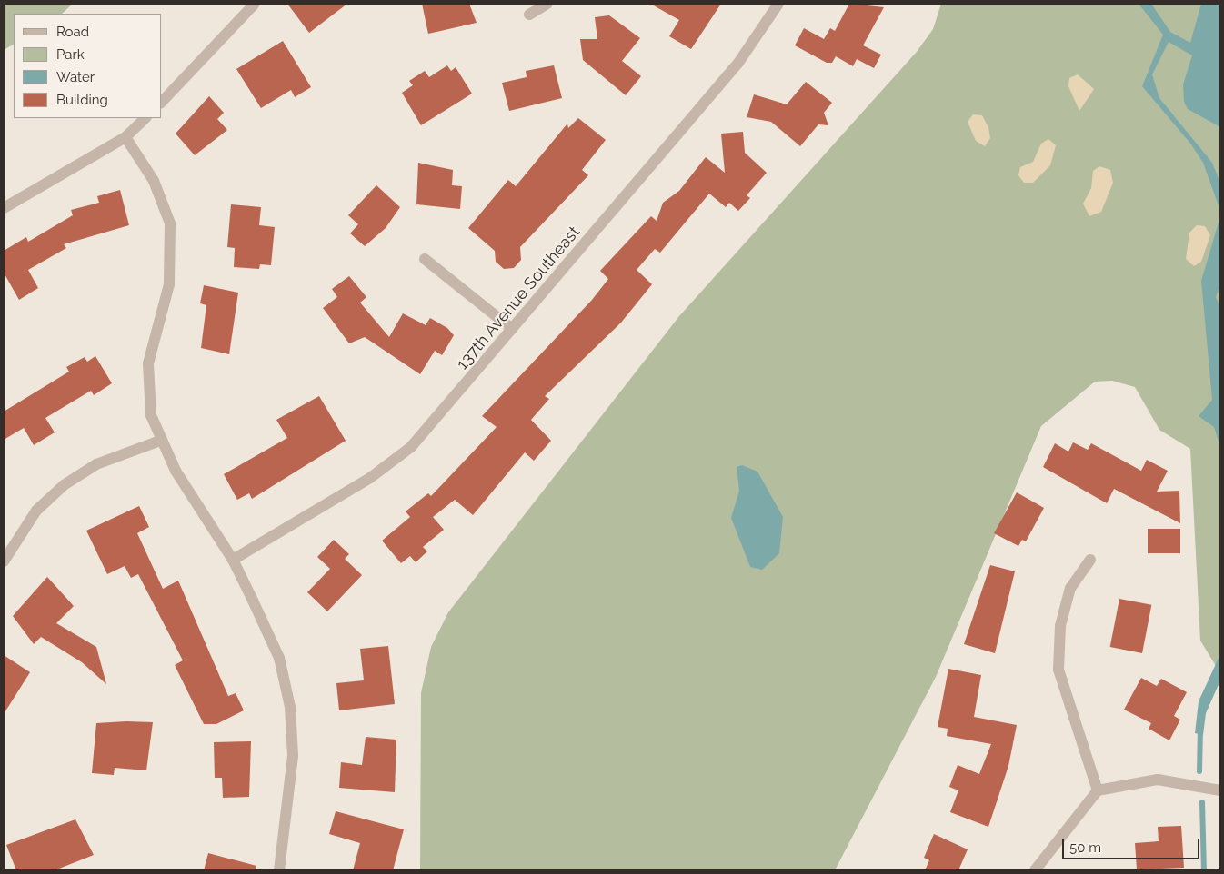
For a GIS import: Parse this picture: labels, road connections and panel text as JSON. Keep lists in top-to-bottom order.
{
  "streets": {
    "street": ["137th Avenue Southeast"]
  },
  "legend": [
    "Road",
    "Park",
    "Water",
    "Building"
  ],
  "scale_bar": "50 m"
}
